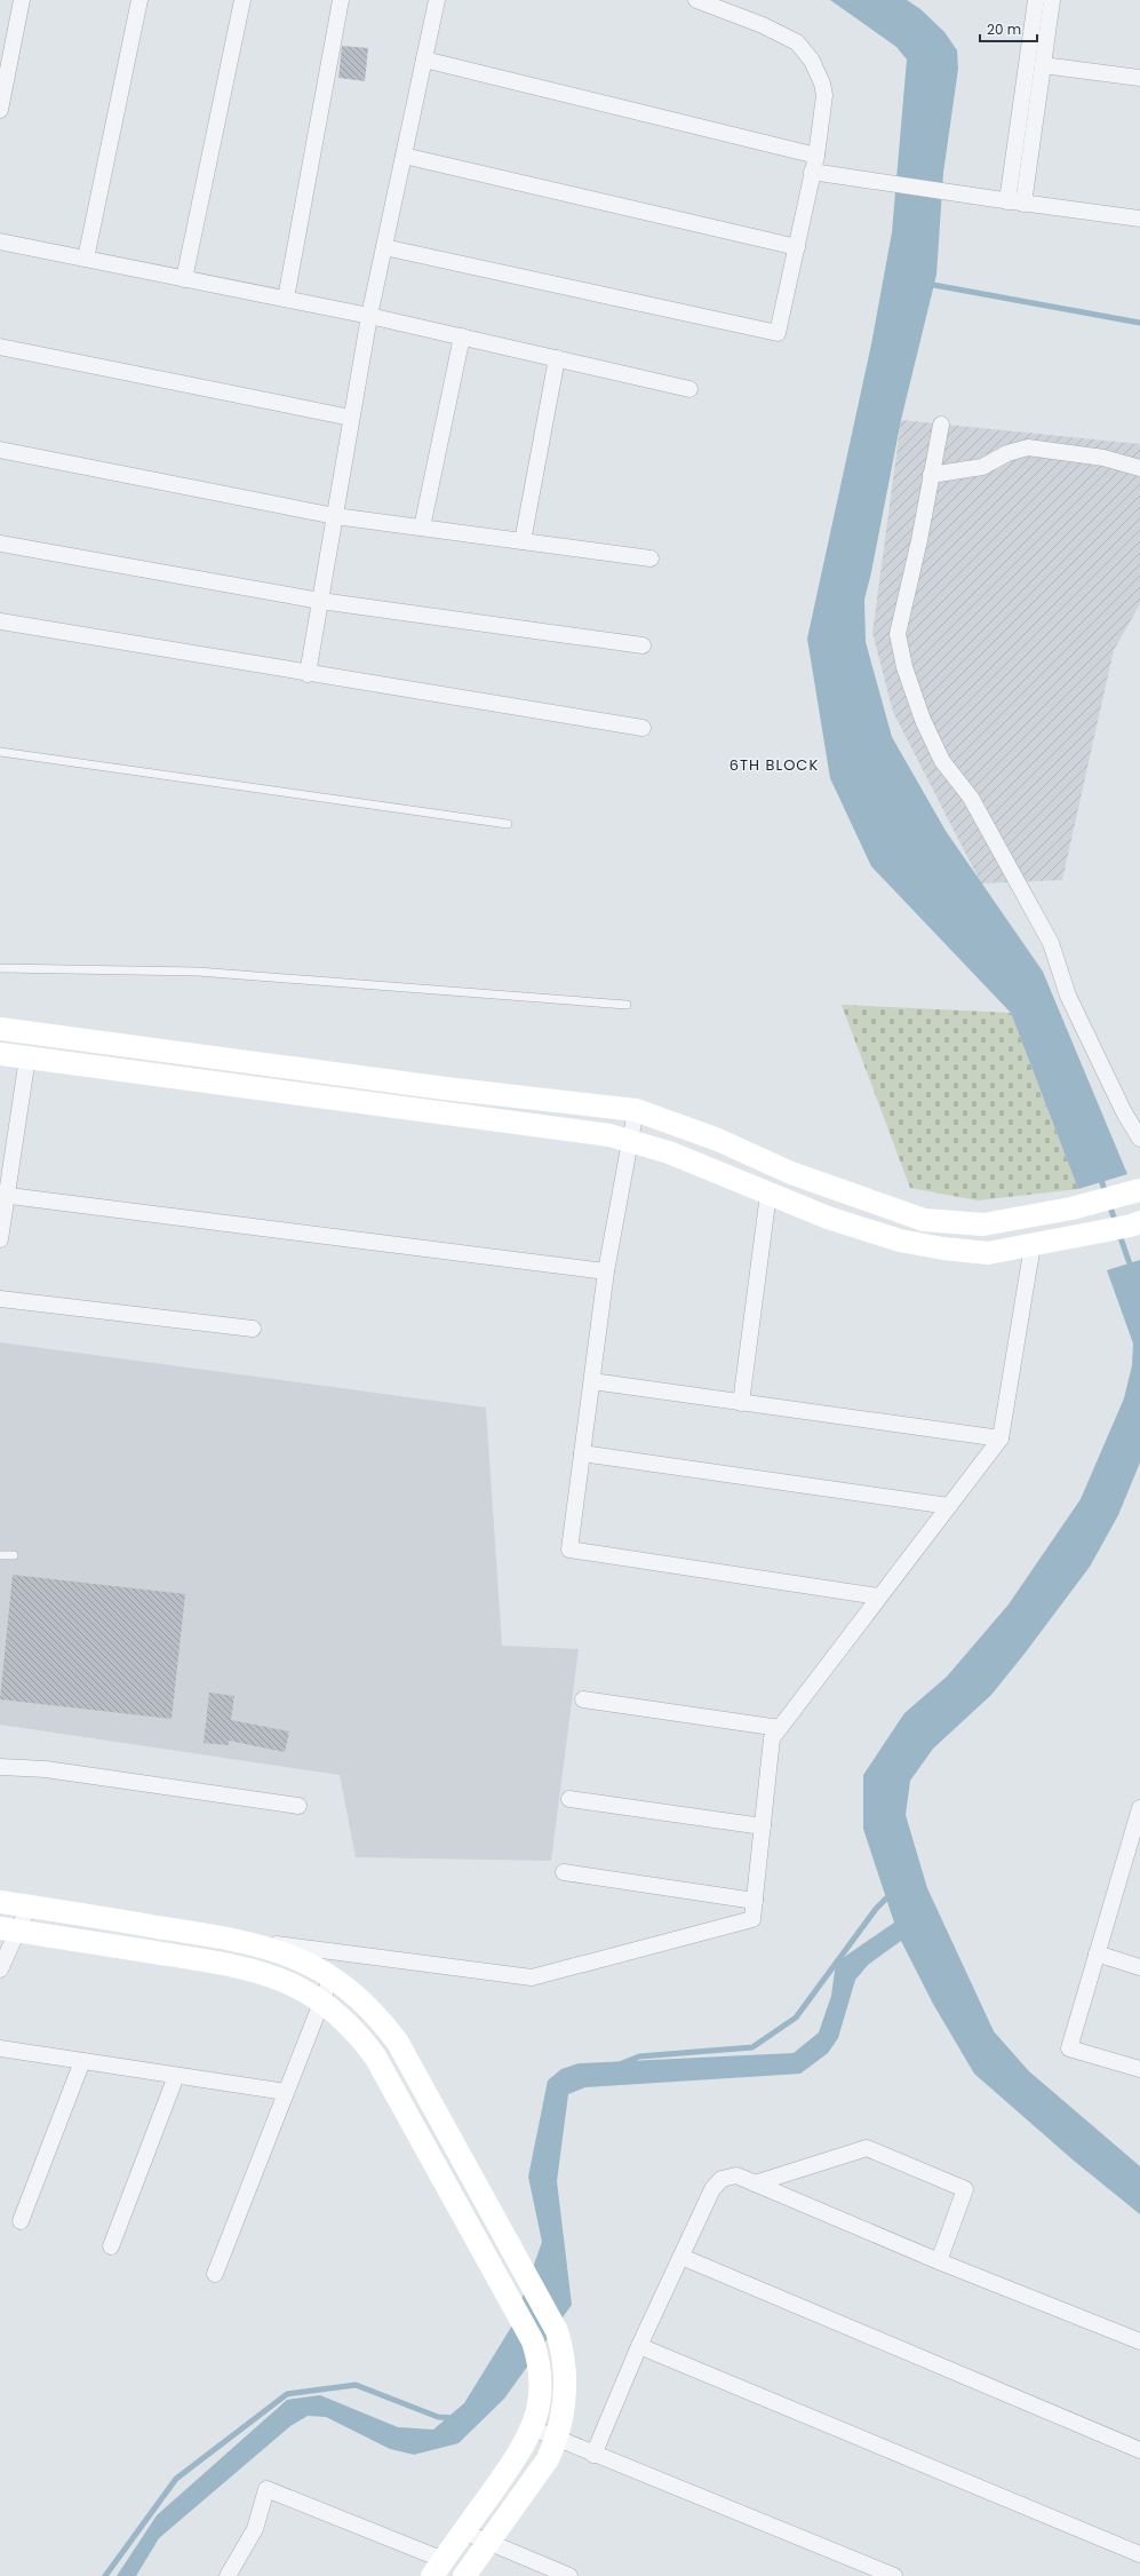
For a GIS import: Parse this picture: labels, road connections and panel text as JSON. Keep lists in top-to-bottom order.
{
  "districts": ["6TH BLOCK"],
  "scale_bar": "20 m"
}
